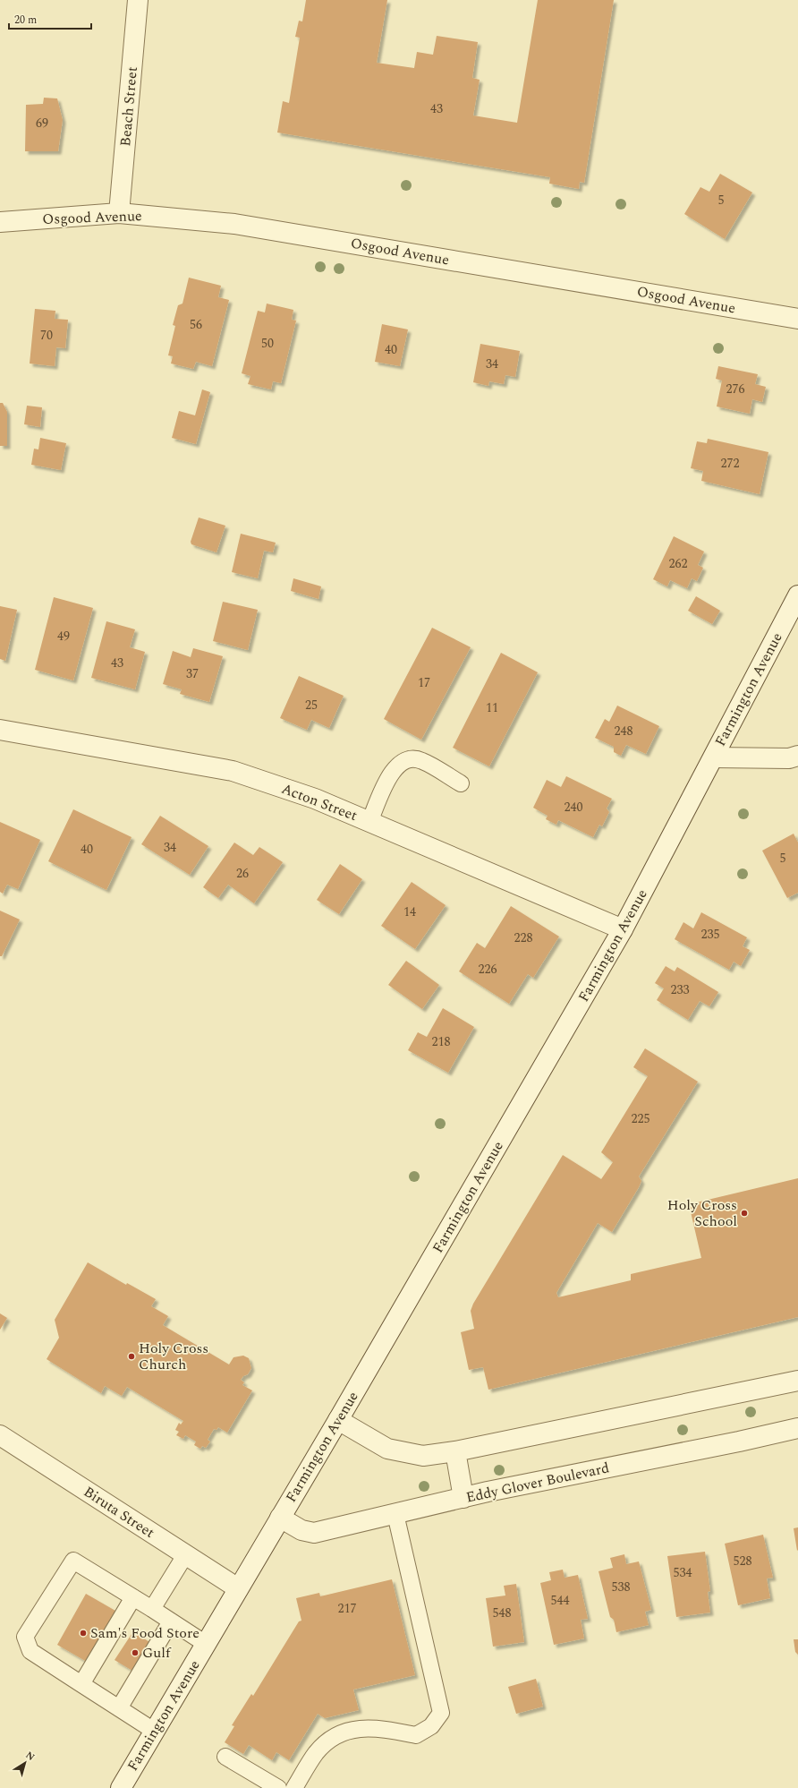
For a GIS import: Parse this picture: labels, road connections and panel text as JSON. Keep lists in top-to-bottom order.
{
  "streets": {
    "street": [
      "Beach Street",
      "Osgood Avenue",
      "Farmington Avenue",
      "Acton Street",
      "Eddy Glover Boulevard",
      "Biruta Street"
    ]
  },
  "crossings": [
    ["Beach Street", "Osgood Avenue"],
    ["Farmington Avenue", "Acton Street"],
    ["Farmington Avenue", "Eddy Glover Boulevard"],
    ["Farmington Avenue", "Biruta Street"]
  ],
  "places": [
    "Holy Cross School",
    "Holy Cross Church",
    "Sam's Food Store",
    "Gulf"
  ],
  "house_numbers": [
    "43",
    "69",
    "5",
    "56",
    "70",
    "50",
    "40",
    "34",
    "276",
    "272",
    "262",
    "49",
    "43",
    "37",
    "17",
    "25",
    "11",
    "248",
    "240",
    "34",
    "40",
    "5",
    "26",
    "14",
    "235",
    "228",
    "226",
    "233",
    "218",
    "225",
    "528",
    "534",
    "538",
    "544",
    "217",
    "548"
  ],
  "scale_bar": "20 m",
  "north": "top right"
}
